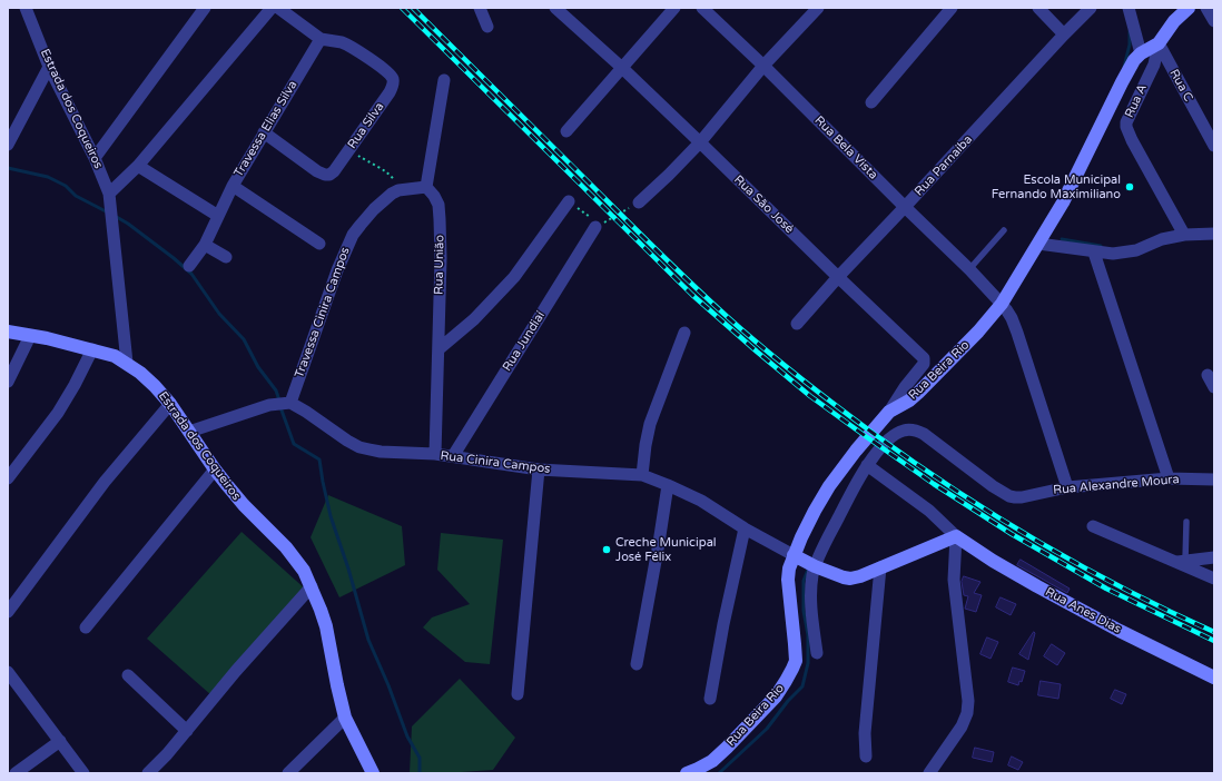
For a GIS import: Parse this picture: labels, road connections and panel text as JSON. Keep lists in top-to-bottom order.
{
  "streets": {
    "street": [
      "Rua C",
      "Rua A",
      "Estrada dos Coqueiros",
      "Rua Silva",
      "Travessa Elias Silva",
      "Rua Bela Vista",
      "Rua Parnaíba",
      "Rua São José",
      "Rua União",
      "Travessa Cinira Campos",
      "Rua Jundiaí",
      "Rua Beira Rio",
      "Rua Cinira Campos",
      "Rua Alexandre Moura",
      "Rua Anes Dias"
    ]
  },
  "crossings": [
    ["Rua C", "Rua A"],
    ["Rua Silva", "Travessa Elias Silva"],
    ["Rua Bela Vista", "Rua Parnaíba"],
    ["Rua Bela Vista", "Rua Beira Rio"],
    ["Rua Parnaíba", "Rua São José"],
    ["Rua São José", "Rua Beira Rio"],
    ["Rua União", "Travessa Cinira Campos"],
    ["Rua União", "Rua Cinira Campos"],
    ["Travessa Cinira Campos", "Rua Cinira Campos"],
    ["Rua Jundiaí", "Rua Cinira Campos"],
    ["Rua Beira Rio", "Rua Cinira Campos"]
  ],
  "places": ["Escola Municipal Fernando Maximiliano", "Creche Municipal José Félix"]
}
